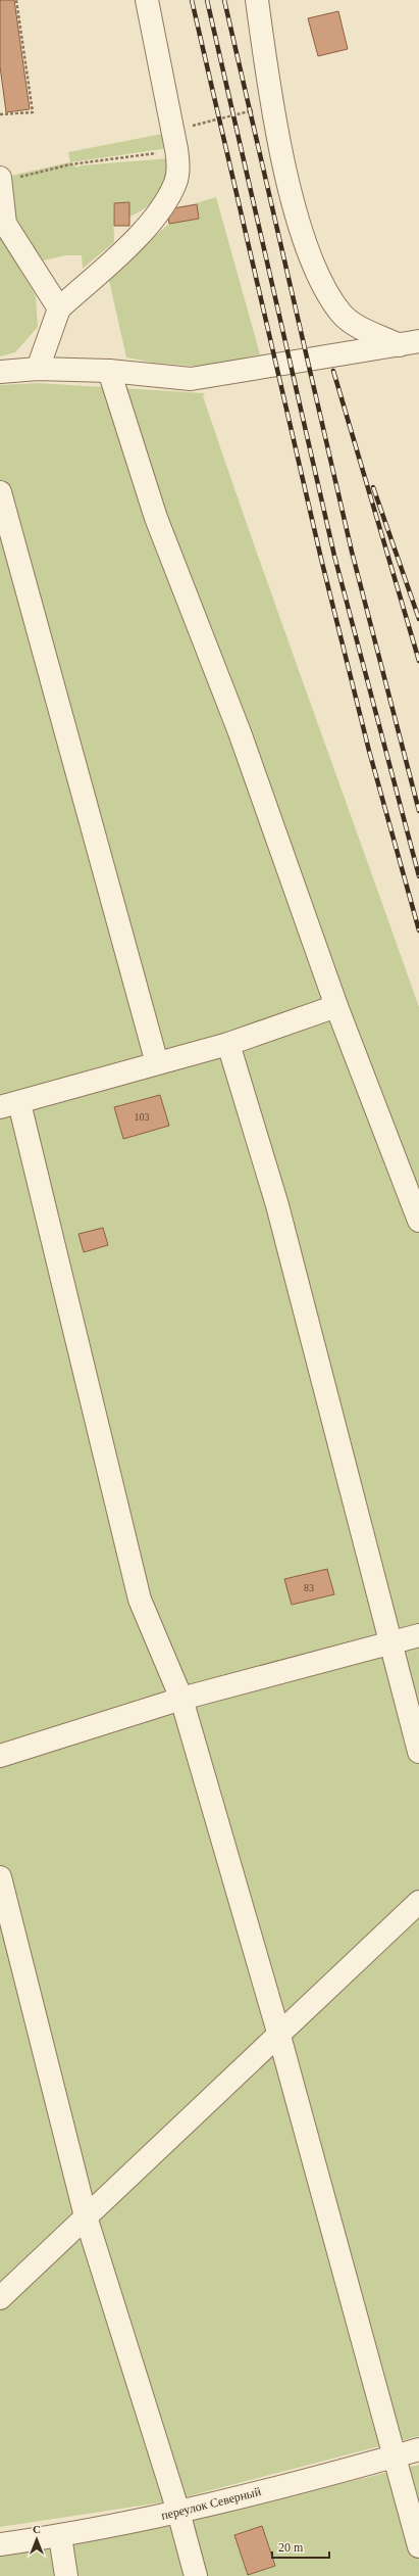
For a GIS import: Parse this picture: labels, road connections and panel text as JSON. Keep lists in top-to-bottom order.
{
  "streets": {
    "street": ["переулок Северный"]
  },
  "house_numbers": ["103", "83"],
  "scale_bar": "20 m",
  "north": "top"
}
